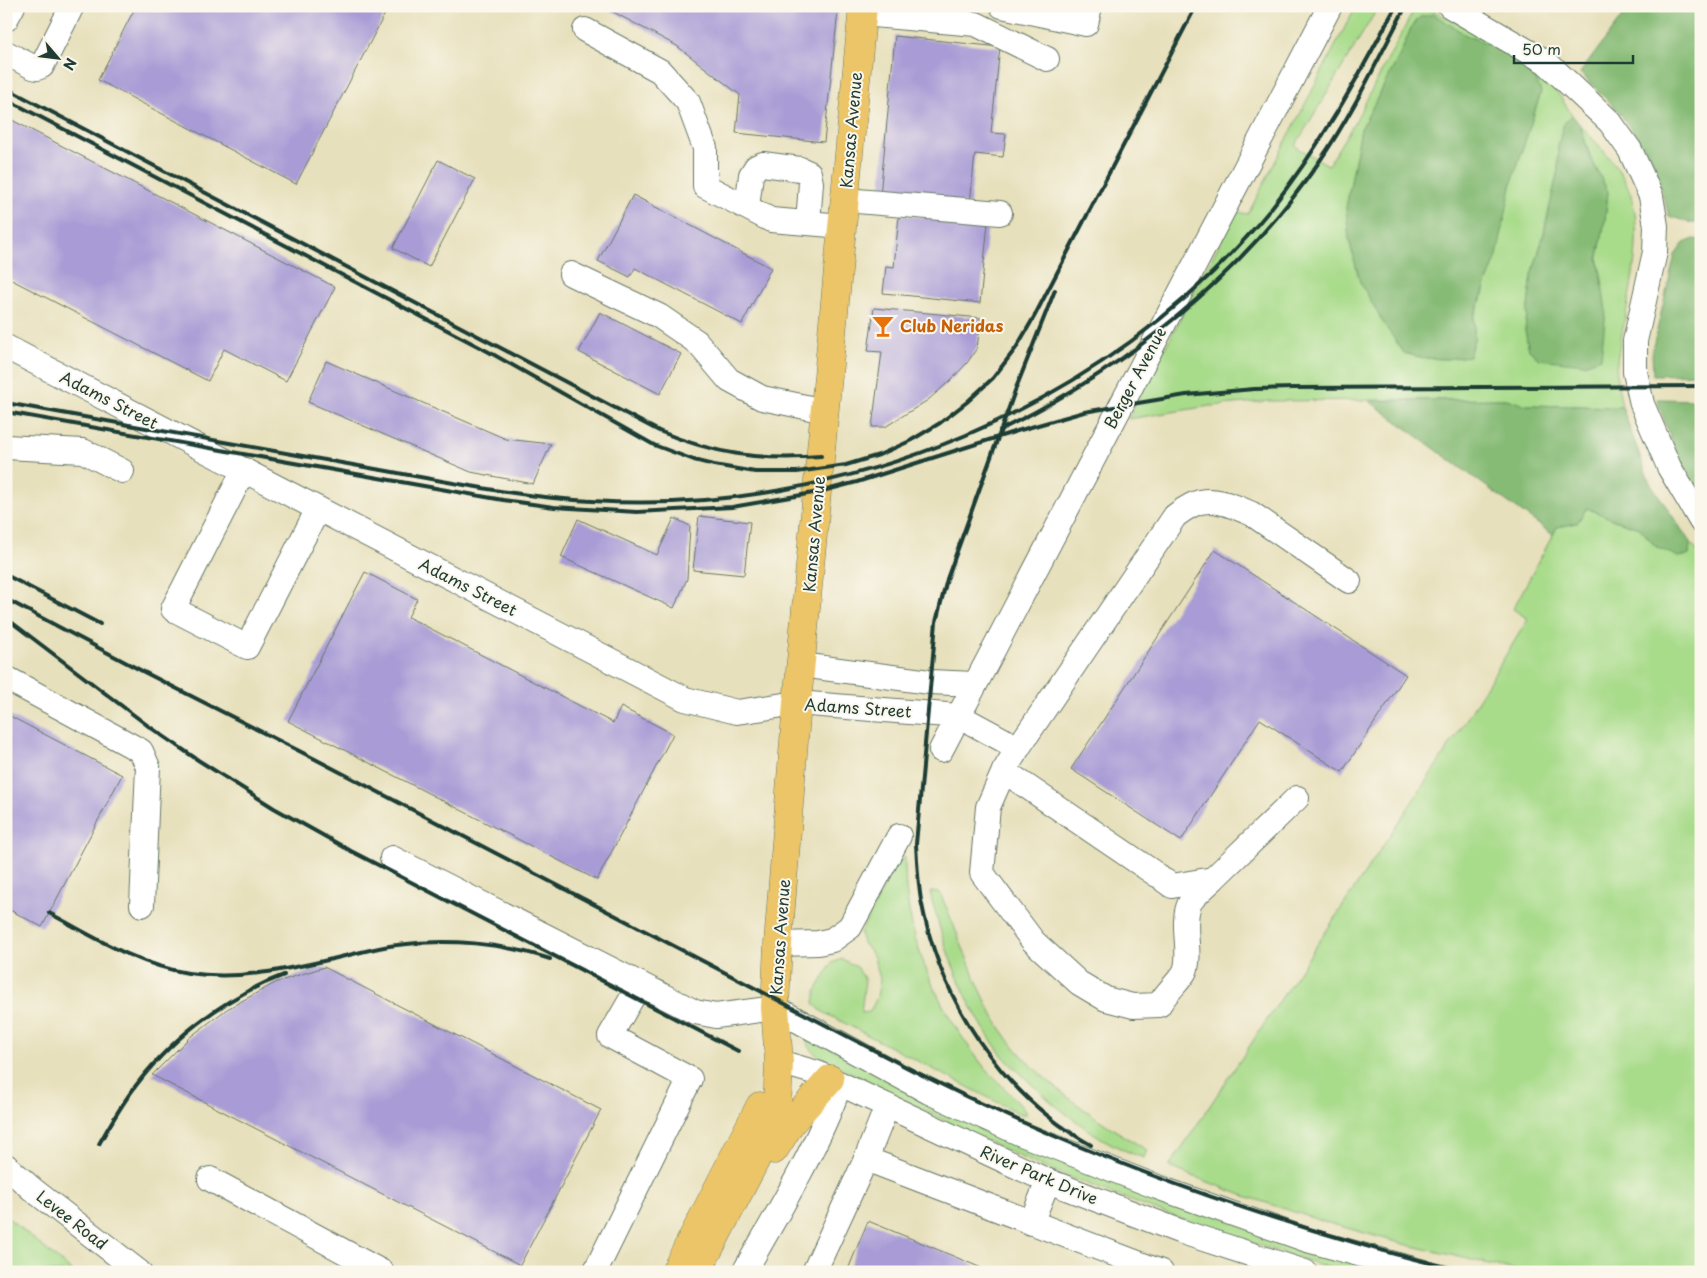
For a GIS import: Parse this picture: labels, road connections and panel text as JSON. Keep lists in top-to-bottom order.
{
  "streets": {
    "main road": ["Kansas Avenue"],
    "street": [
      "Berger Avenue",
      "Adams Street",
      "River Park Drive",
      "Levee Road"
    ]
  },
  "crossings": [
    ["Kansas Avenue", "Adams Street"],
    ["Kansas Avenue", "River Park Drive"],
    ["Berger Avenue", "Adams Street"]
  ],
  "places": {
    "bar": ["Club Neridas"]
  },
  "scale_bar": "50 m",
  "north": "bottom right"
}
